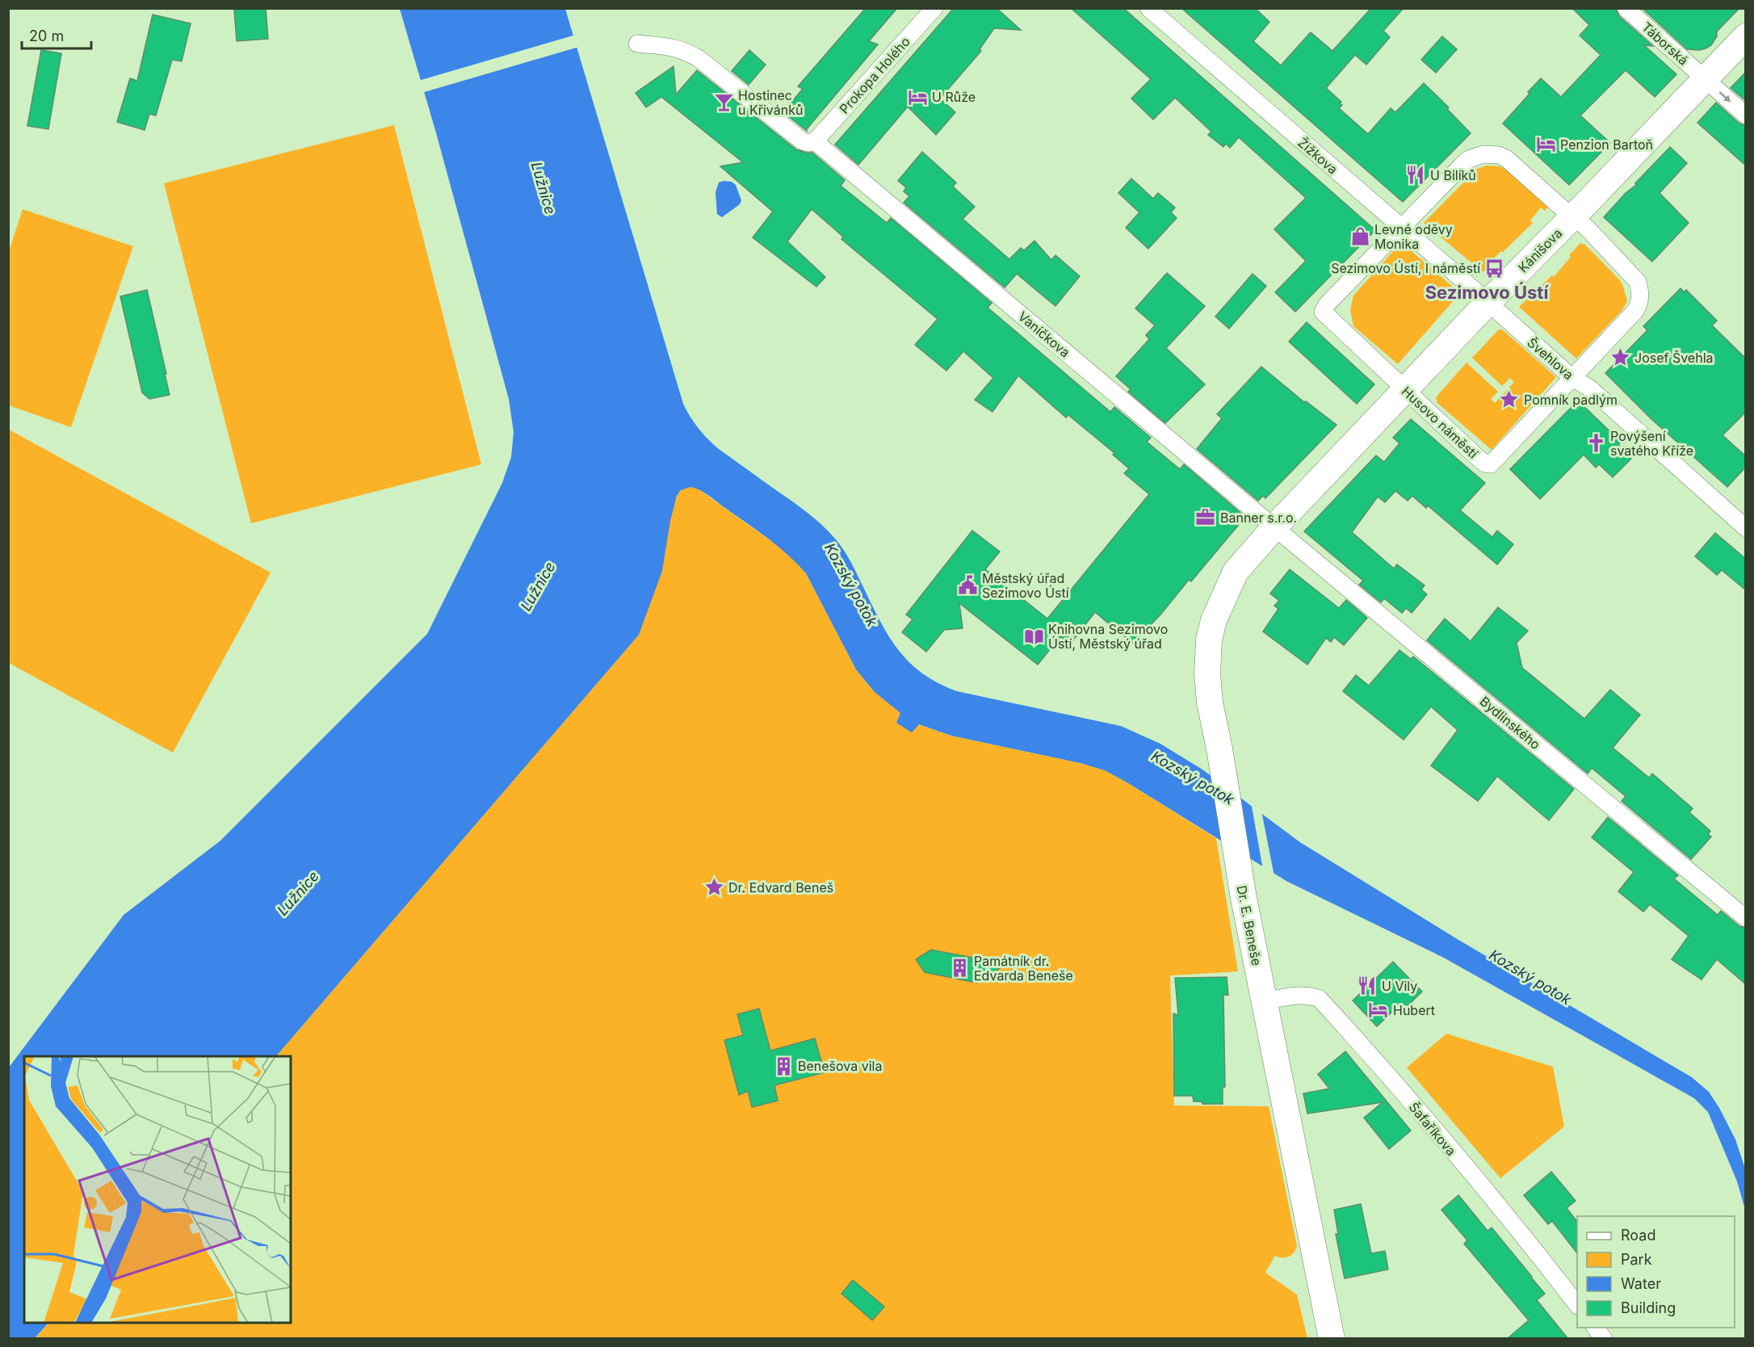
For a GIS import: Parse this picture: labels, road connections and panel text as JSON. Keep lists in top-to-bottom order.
{
  "streets": {
    "street": [
      "Táborská",
      "Prokopa Holého",
      "Žižkova",
      "Kánišova",
      "Vaníčkova",
      "Švehlova",
      "Husovo náměstí",
      "Bydlinského",
      "Dr. E. Beneše",
      "Šafaříkova"
    ]
  },
  "crossings": [
    ["Táborská", "Kánišova"],
    ["Prokopa Holého", "Vaníčkova"],
    ["Žižkova", "Kánišova"],
    ["Žižkova", "Švehlova"],
    ["Žižkova", "Husovo náměstí"],
    ["Kánišova", "Vaníčkova"],
    ["Kánišova", "Švehlova"],
    ["Kánišova", "Husovo náměstí"],
    ["Kánišova", "Bydlinského"],
    ["Kánišova", "Dr. E. Beneše"],
    ["Vaníčkova", "Bydlinského"],
    ["Vaníčkova", "Dr. E. Beneše"],
    ["Švehlova", "Husovo náměstí"],
    ["Bydlinského", "Dr. E. Beneše"],
    ["Dr. E. Beneše", "Šafaříkova"]
  ],
  "districts": ["Sezimovo Ústí"],
  "water": ["Lužnice", "Kozský potok"],
  "places": {
    "hotel": ["U Růže", "Penzion Bartoň", "Hubert"],
    "bar": ["Hostinec u Křivánků"],
    "restaurant": ["U Bilíků", "U Vily"],
    "shop": ["Levné oděvy Monika"],
    "bus stop": ["Sezimovo Ústí, I náměstí"],
    "place": ["Josef Švehla", "Pomník padlým", "Dr. Edvard Beneš"],
    "church": ["Povýšení svatého Kříže"],
    "office": ["Banner s.r.o."],
    "public building": ["Městský úřad Sezimovo Ústí"],
    "library": ["Knihovna Sezimovo Ústí, Městský úřad"],
    "building": ["Památník dr. Edvarda Beneše", "Benešova vila"]
  },
  "legend": [
    "Road",
    "Park",
    "Water",
    "Building"
  ],
  "scale_bar": "20 m"
}
